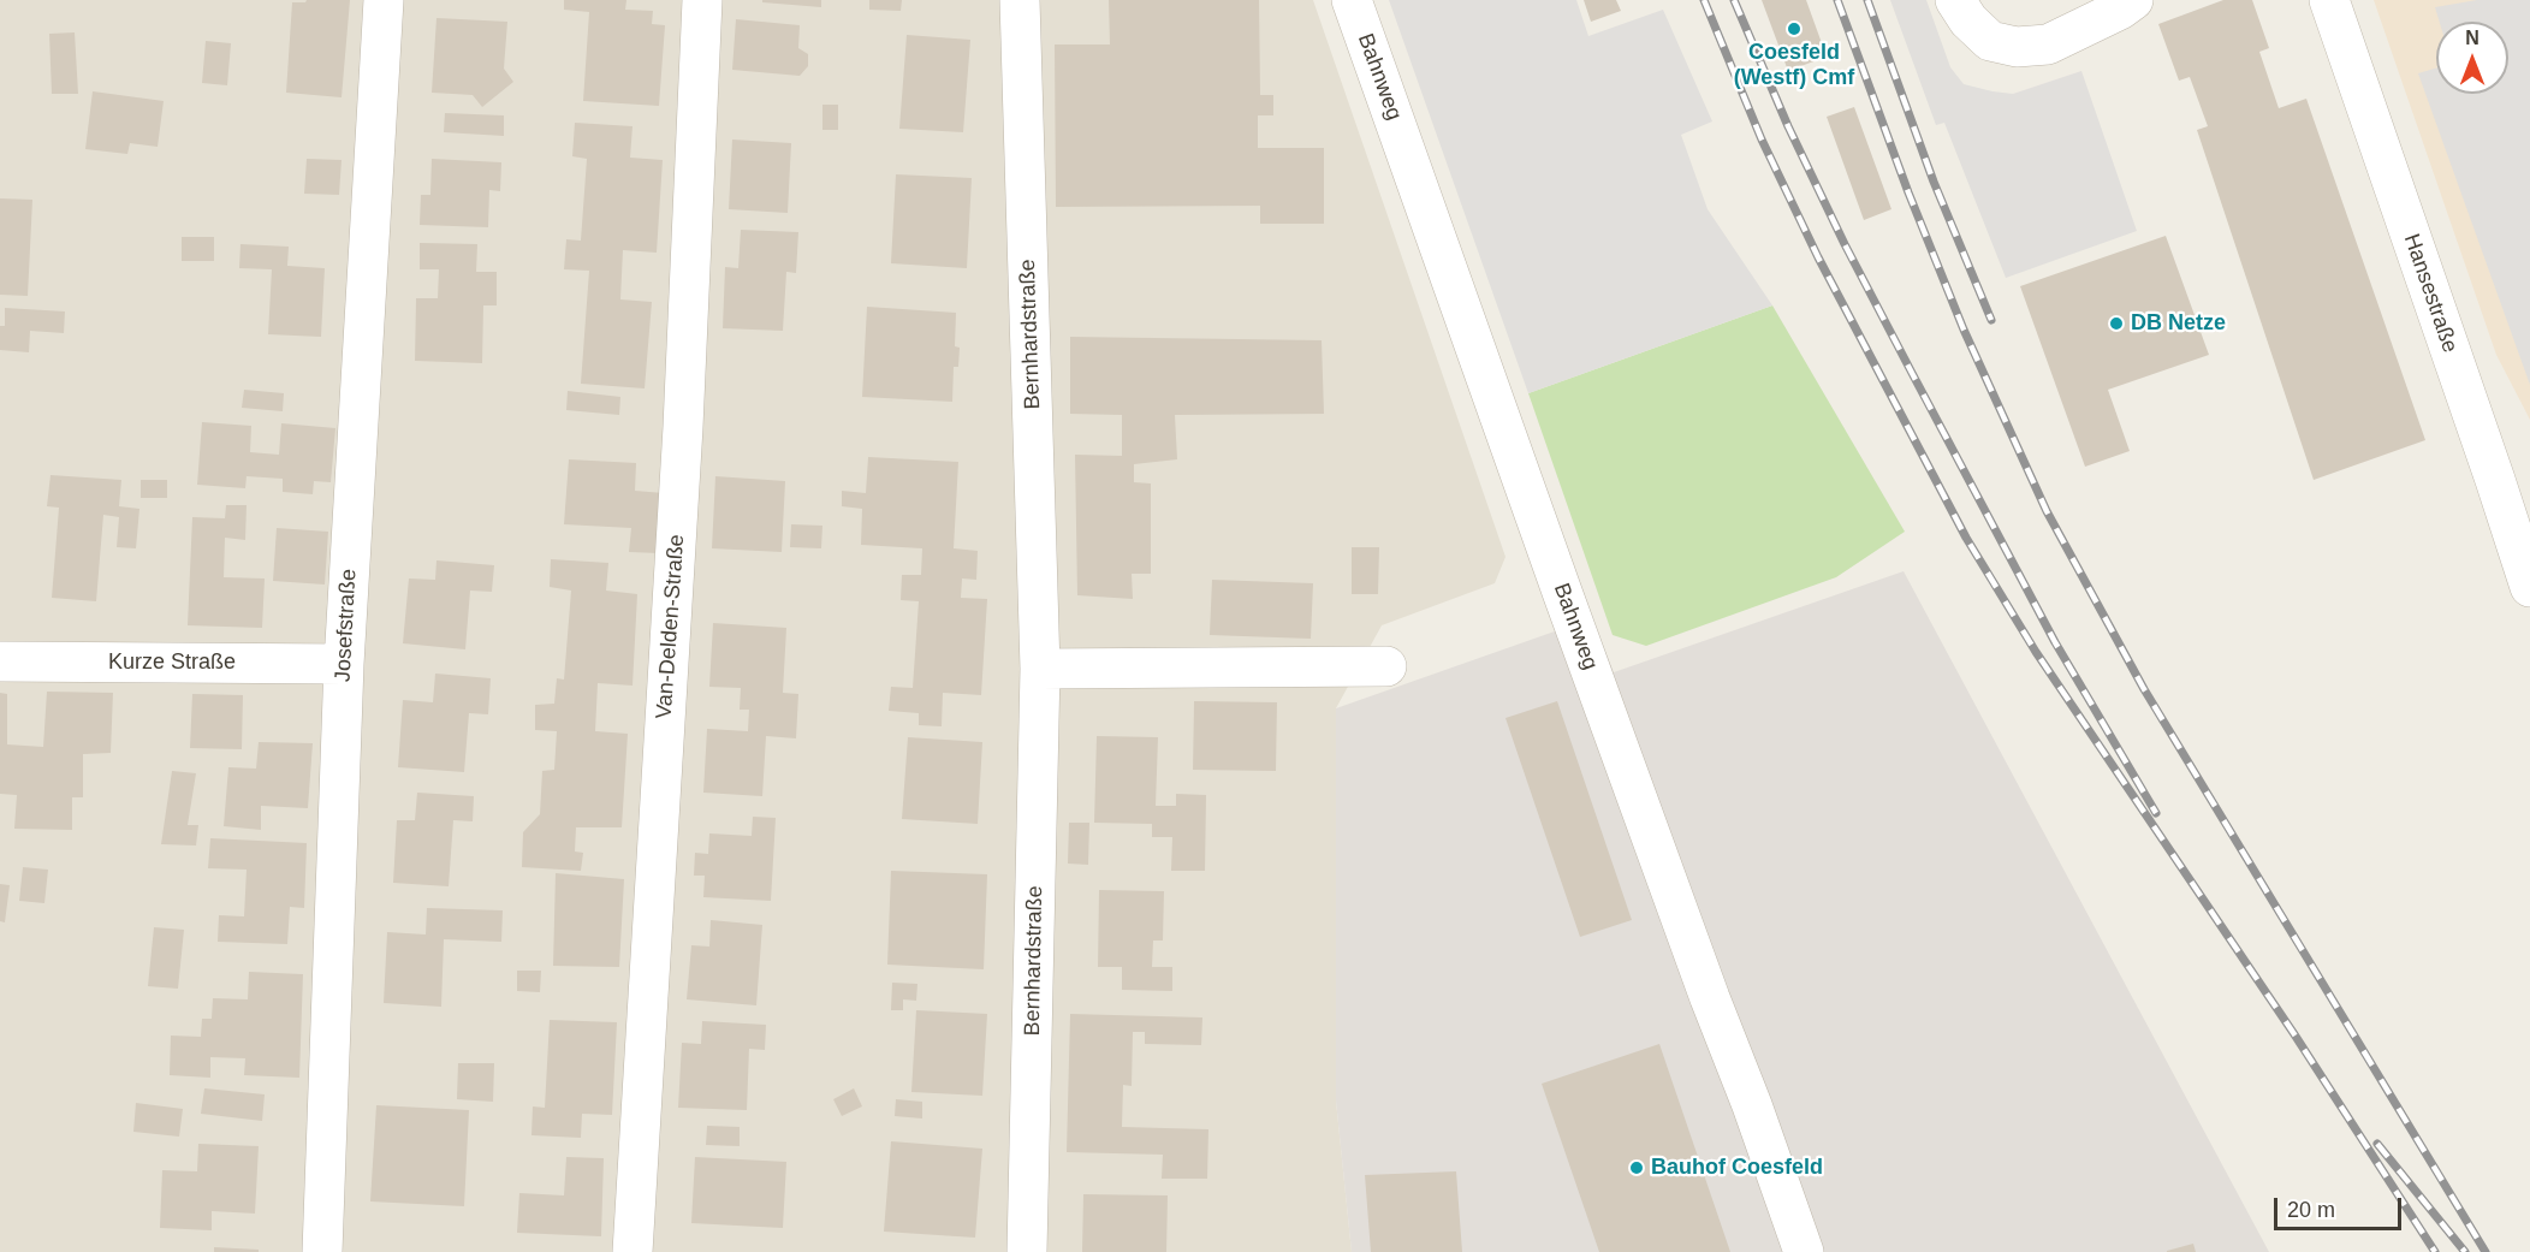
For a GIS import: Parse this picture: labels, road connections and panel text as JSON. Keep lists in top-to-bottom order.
{
  "streets": {
    "street": [
      "Bahnweg",
      "Hansestraße",
      "Bernhardstraße",
      "Josefstraße",
      "Van-Delden-Straße",
      "Kurze Straße"
    ]
  },
  "crossings": [
    ["Josefstraße", "Kurze Straße"]
  ],
  "places": ["Coesfeld (Westf) Cmf", "DB Netze", "Bauhof Coesfeld"],
  "scale_bar": "20 m",
  "north": "top"
}
